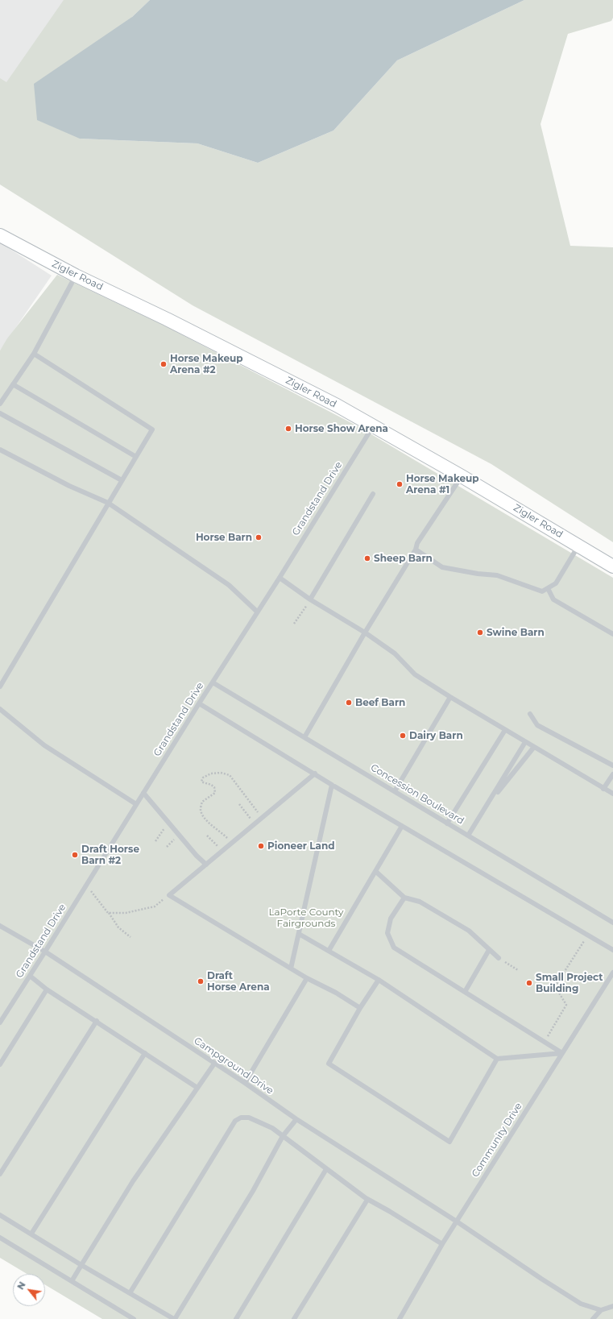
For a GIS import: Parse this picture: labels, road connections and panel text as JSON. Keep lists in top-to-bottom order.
{
  "streets": {
    "street": ["Zigler Road"],
    "lane": [
      "Grandstand Drive",
      "Concession Boulevard",
      "Campground Drive",
      "Community Drive"
    ]
  },
  "crossings": [
    ["Zigler Road", "Grandstand Drive"],
    ["Grandstand Drive", "Concession Boulevard"],
    ["Grandstand Drive", "Campground Drive"],
    ["Campground Drive", "Community Drive"]
  ],
  "parks": ["LaPorte County Fairgrounds"],
  "places": [
    "Horse Makeup Arena #2",
    "Horse Show Arena",
    "Horse Makeup Arena #1",
    "Horse Barn",
    "Sheep Barn",
    "Swine Barn",
    "Beef Barn",
    "Dairy Barn",
    "Pioneer Land",
    "Draft Horse Barn #2",
    "Draft Horse Arena",
    "Small Project Building"
  ],
  "north": "top left"
}
